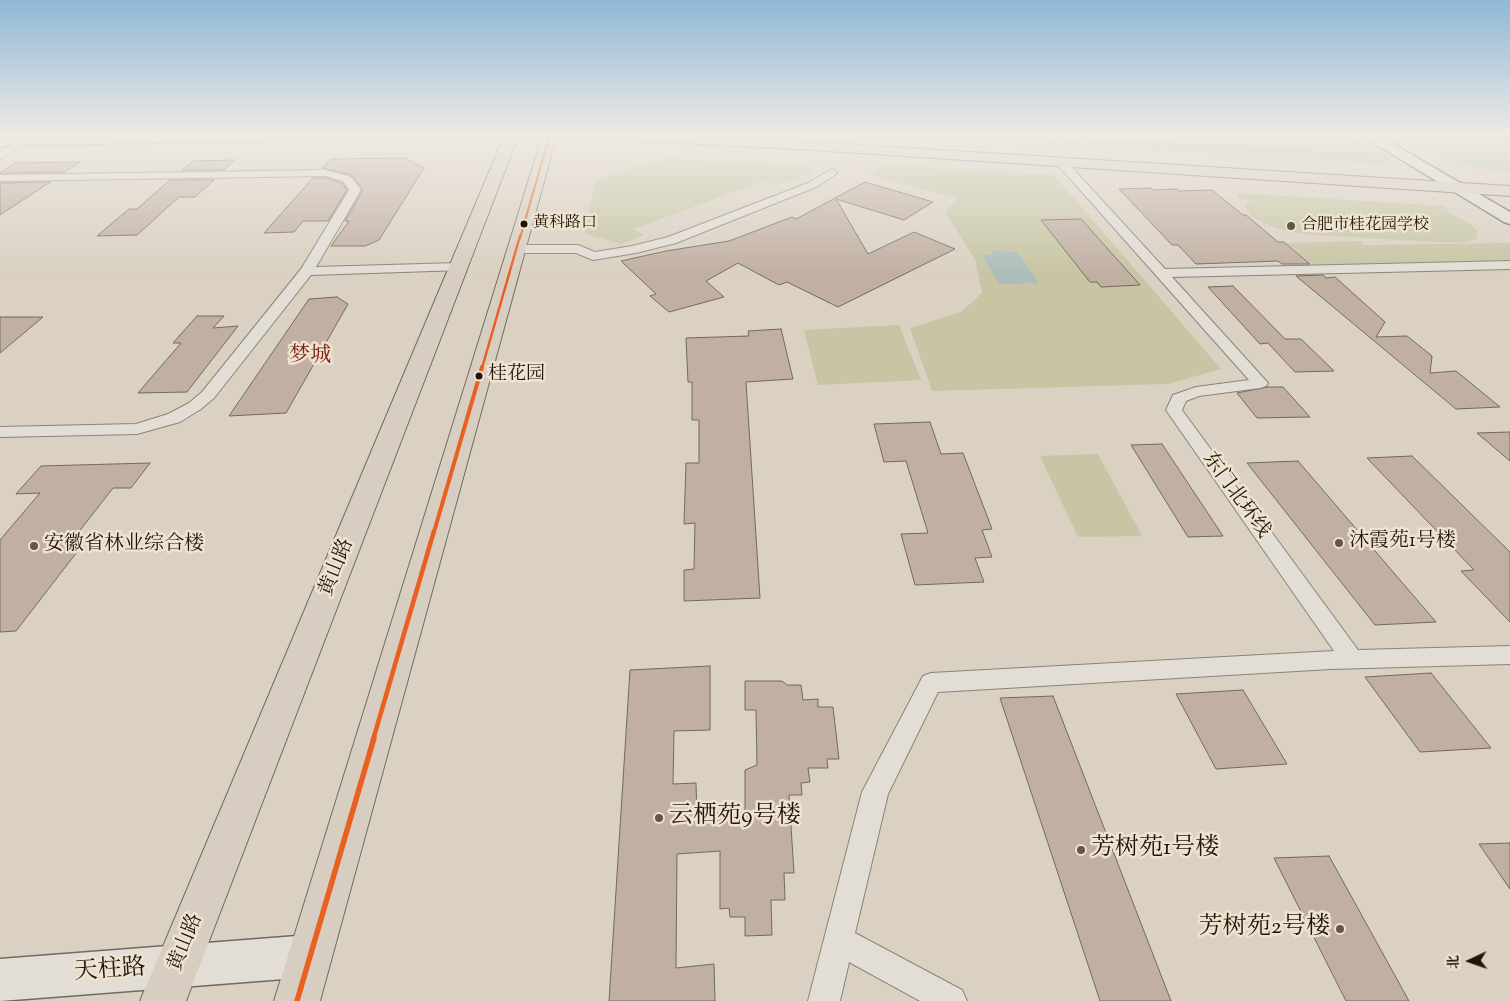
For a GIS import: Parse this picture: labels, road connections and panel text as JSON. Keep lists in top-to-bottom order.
{
  "streets": {
    "main road": ["黄山路"],
    "street": ["东门北环线", "天柱路"]
  },
  "crossings": [
    ["黄山路", "天柱路"]
  ],
  "districts": ["梦城"],
  "places": [
    "黄科路口",
    "合肥市桂花园学校",
    "桂花园",
    "沐霞苑1号楼",
    "安徽省林业综合楼",
    "云栖苑9号楼",
    "芳树苑1号楼",
    "芳树苑2号楼"
  ],
  "north": "left"
}
